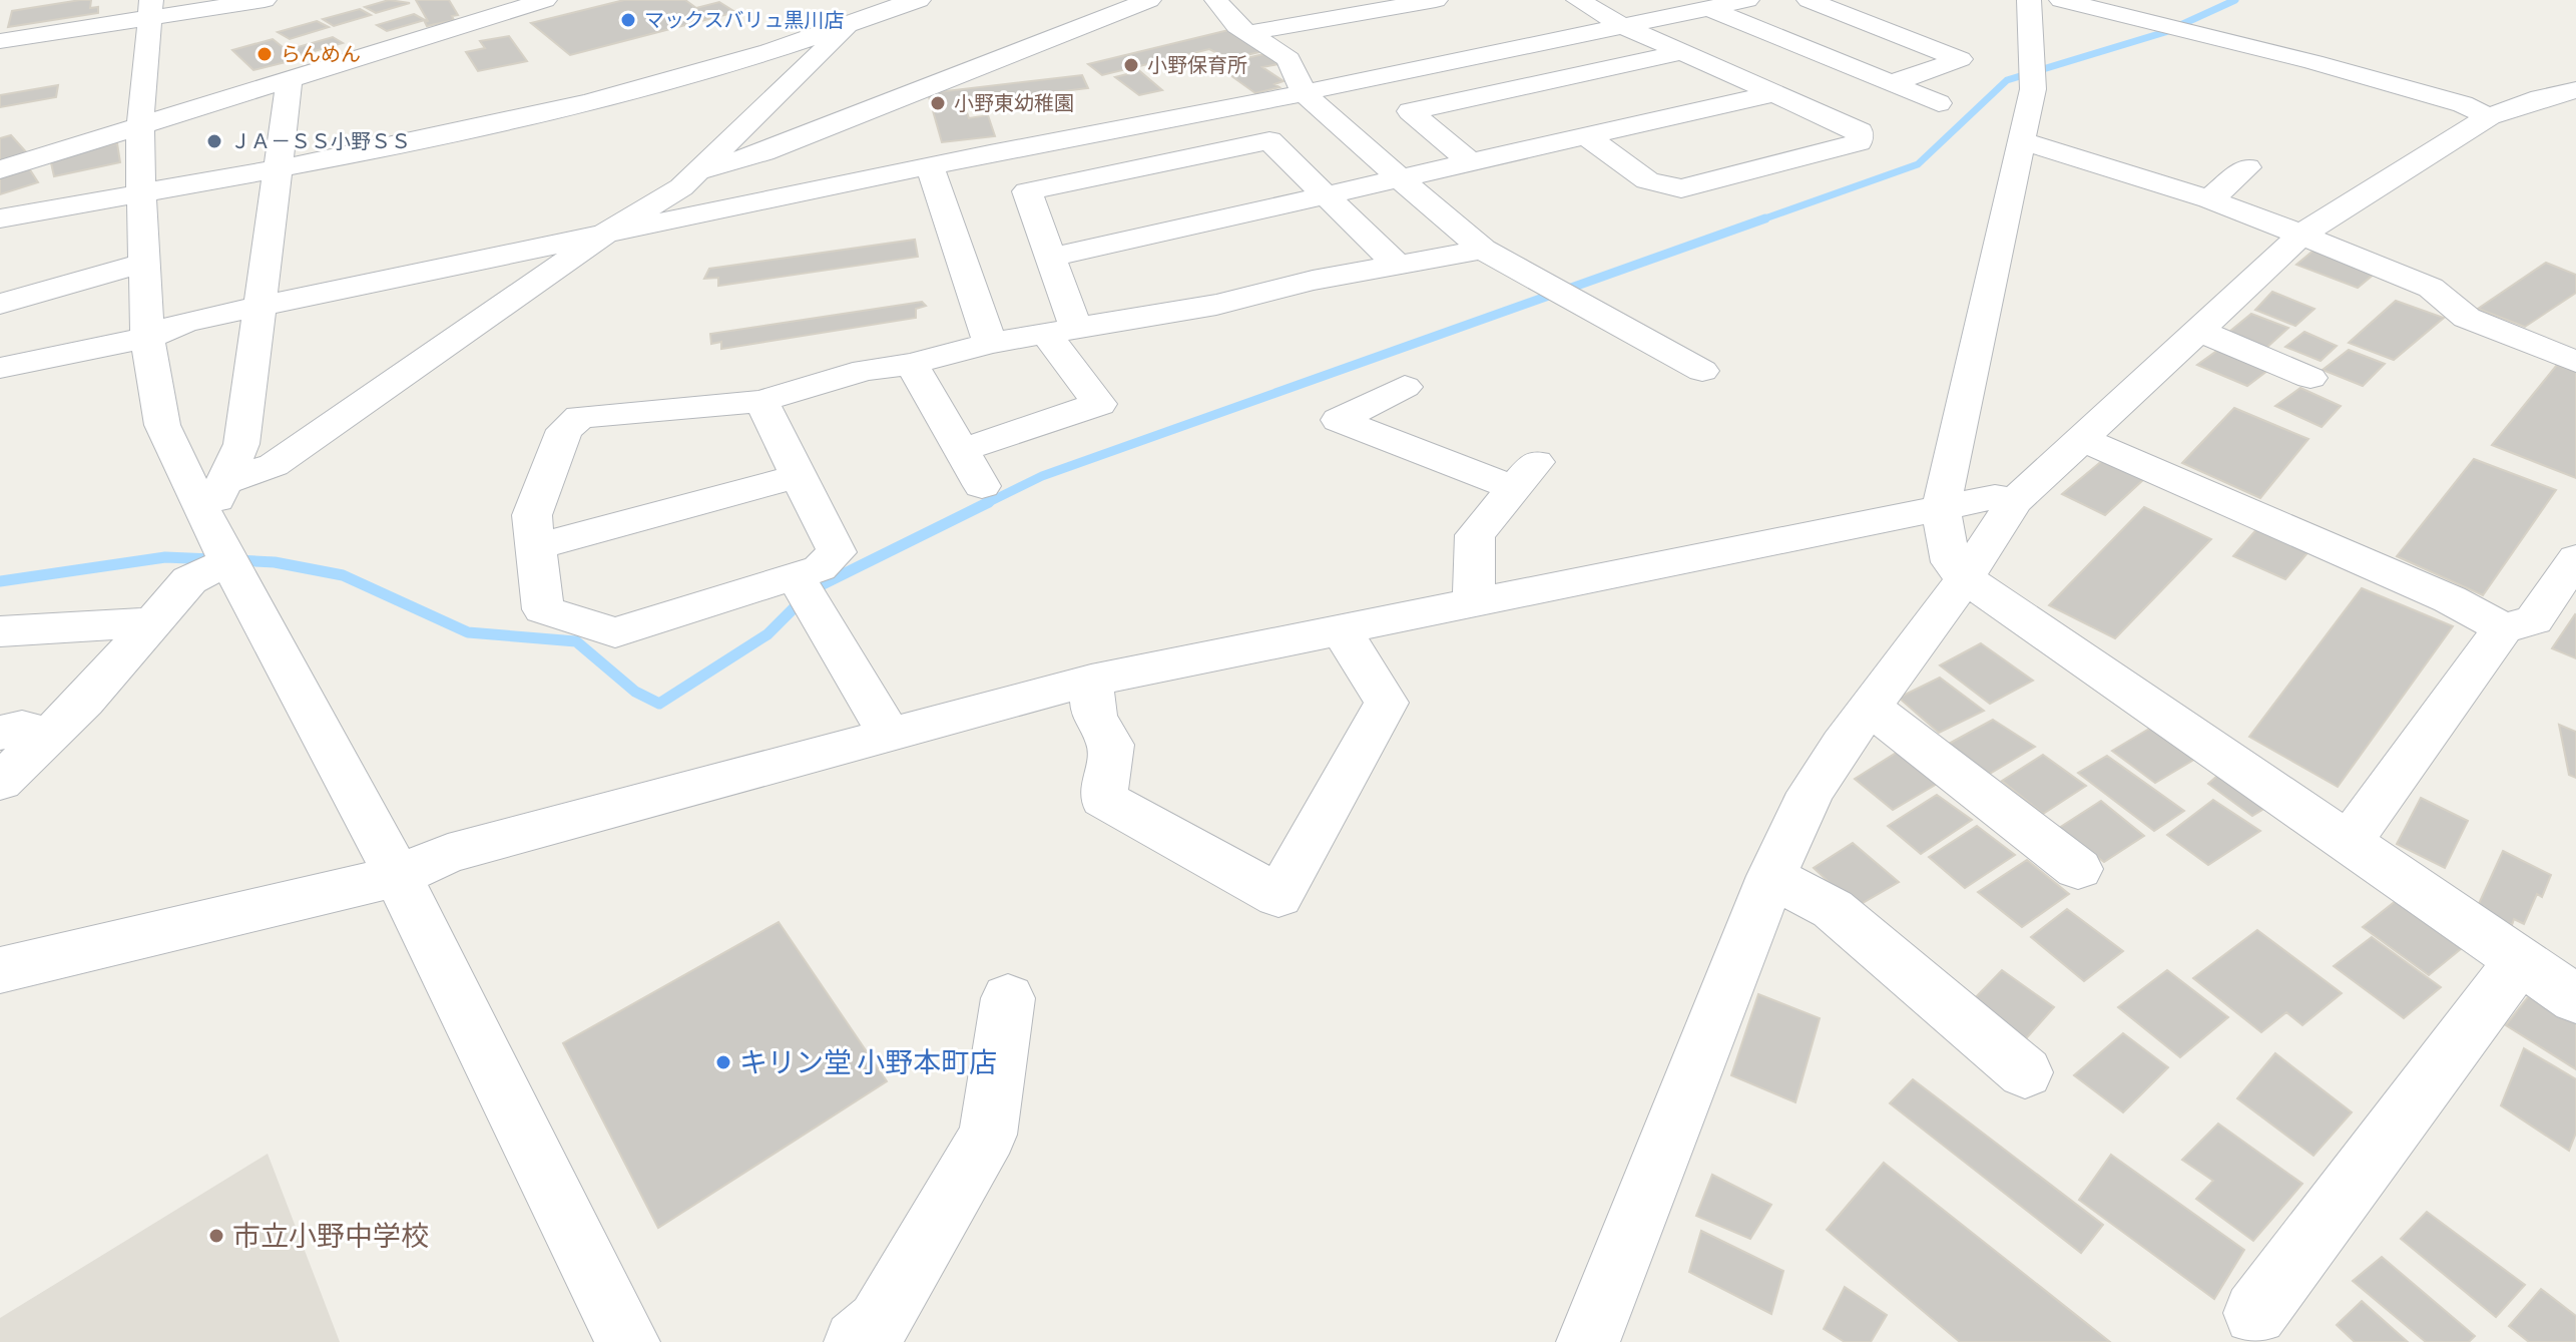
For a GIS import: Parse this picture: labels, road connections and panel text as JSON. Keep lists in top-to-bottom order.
{
  "places": [
    "マックスバリュ黒川店",
    "らんめん",
    "小野保育所",
    "小野東幼稚園",
    "ＪＡ－ＳＳ小野ＳＳ",
    "キリン堂 小野本町店",
    "市立小野中学校"
  ]
}
